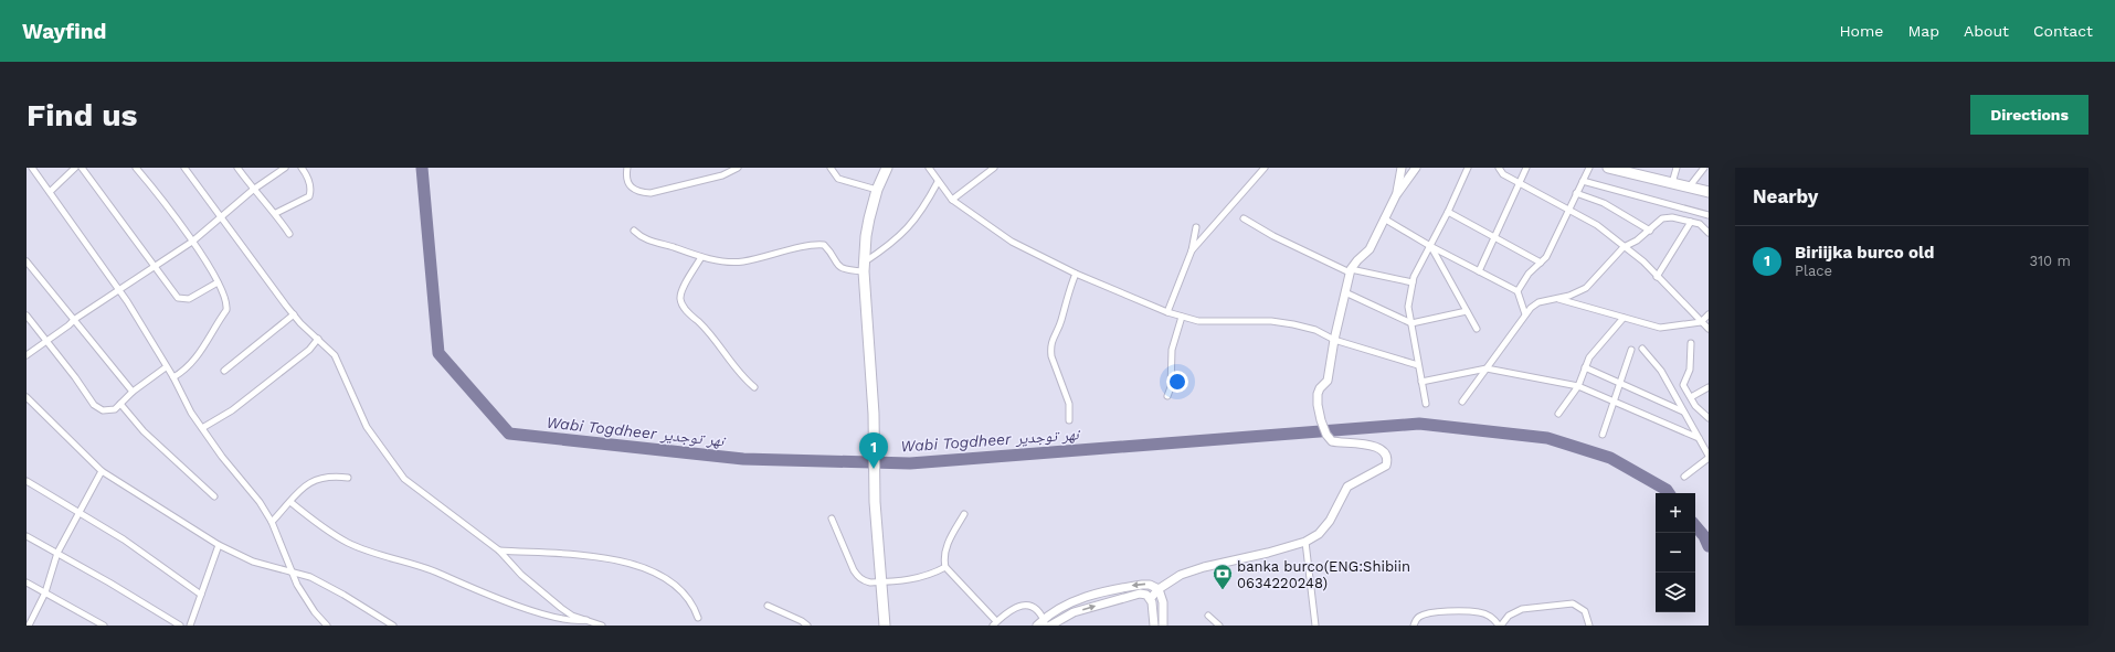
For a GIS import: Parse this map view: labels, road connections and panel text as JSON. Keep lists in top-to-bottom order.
{
  "water": ["Wabi Togdheer نهر توجدير"],
  "places": {
    "bank": ["banka burco(ENG:Shibiin 0634220248)"]
  },
  "page": {
    "header": "Wayfind",
    "nav": [
      "Home",
      "Map",
      "About",
      "Contact"
    ],
    "buttons": "Directions",
    "title": "Find us",
    "heading": "Nearby",
    "list": [
      {
        "mark": "1",
        "name": "Biriijka burco old",
        "note": "Place",
        "value": "310 m"
      }
    ],
    "pins": "1",
    "map_buttons": ["+", "−"]
  }
}
